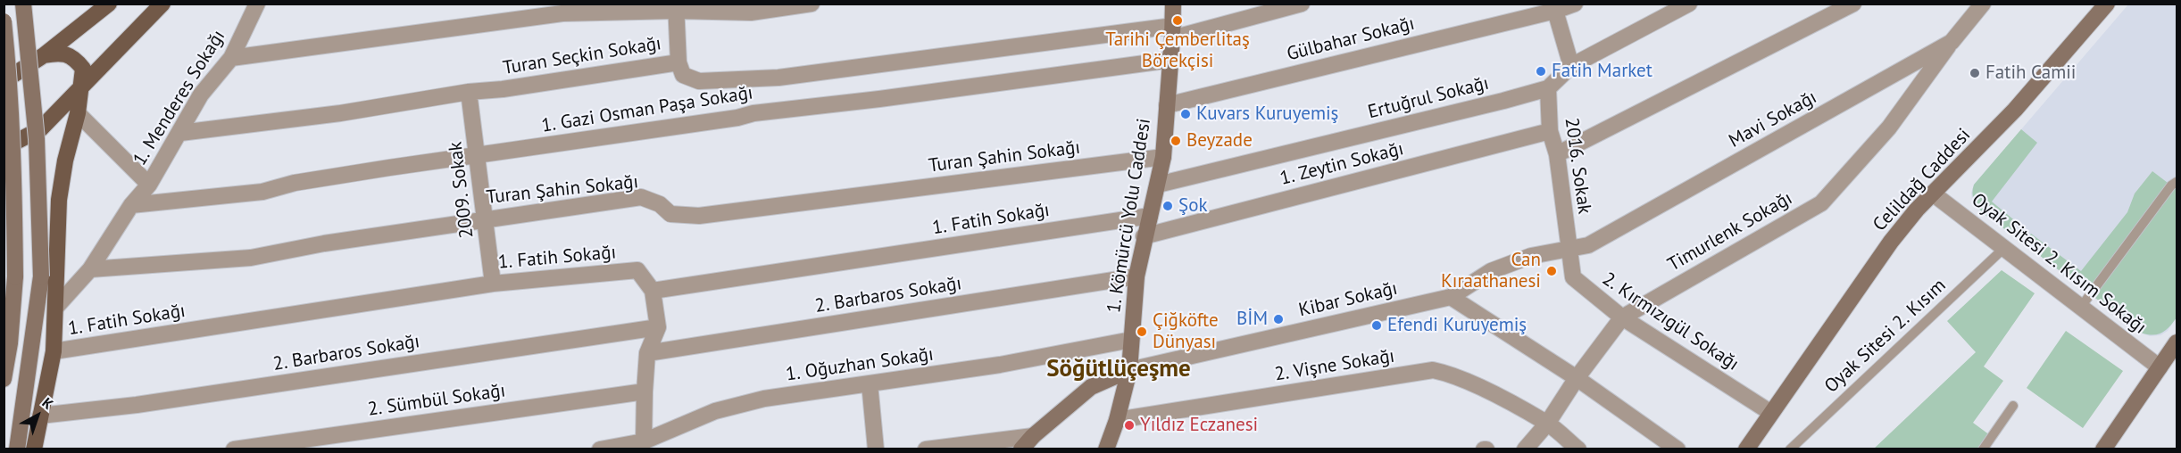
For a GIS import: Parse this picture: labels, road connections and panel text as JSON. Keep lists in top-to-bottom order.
{
  "streets": {
    "street": [
      "Gülbahar Sokağı",
      "Turan Seçkin Sokağı",
      "1. Menderes Sokağı",
      "Ertuğrul Sokağı",
      "1. Gazi Osman Paşa Sokağı",
      "Mavi Sokağı",
      "Turan Şahin Sokağı",
      "1. Zeytin Sokağı",
      "2016. Sokak",
      "Celildağ Caddesi",
      "2009. Sokak",
      "1. Kömürcü Yolu Caddesi",
      "1. Fatih Sokağı",
      "Timurlenk Sokağı",
      "Oyak Sitesi 2. Kısım Sokağı",
      "2. Barbaros Sokağı",
      "Kibar Sokağı",
      "2. Kırmızıgül Sokağı",
      "1. Oğuzhan Sokağı",
      "2. Vişne Sokağı",
      "2. Sümbül Sokağı"
    ],
    "lane": ["Oyak Sitesi 2. Kısım"]
  },
  "crossings": [
    ["Gülbahar Sokağı", "1. Kömürcü Yolu Caddesi"],
    ["Turan Seçkin Sokağı", "1. Menderes Sokağı"],
    ["Turan Seçkin Sokağı", "2009. Sokak"],
    ["Turan Seçkin Sokağı", "1. Kömürcü Yolu Caddesi"],
    ["1. Menderes Sokağı", "1. Gazi Osman Paşa Sokağı"],
    ["1. Menderes Sokağı", "Turan Şahin Sokağı"],
    ["Ertuğrul Sokağı", "2016. Sokak"],
    ["Ertuğrul Sokağı", "1. Kömürcü Yolu Caddesi"],
    ["1. Gazi Osman Paşa Sokağı", "2009. Sokak"],
    ["1. Gazi Osman Paşa Sokağı", "1. Kömürcü Yolu Caddesi"],
    ["Mavi Sokağı", "2016. Sokak"],
    ["Mavi Sokağı", "Timurlenk Sokağı"],
    ["Mavi Sokağı", "Kibar Sokağı"],
    ["Mavi Sokağı", "2. Kırmızıgül Sokağı"],
    ["Turan Şahin Sokağı", "2009. Sokak"],
    ["Turan Şahin Sokağı", "1. Kömürcü Yolu Caddesi"],
    ["1. Zeytin Sokağı", "2016. Sokak"],
    ["1. Zeytin Sokağı", "1. Kömürcü Yolu Caddesi"],
    ["2016. Sokak", "Kibar Sokağı"],
    ["2016. Sokak", "2. Kırmızıgül Sokağı"],
    ["Celildağ Caddesi", "Oyak Sitesi 2. Kısım Sokağı"],
    ["Celildağ Caddesi", "2. Kırmızıgül Sokağı"],
    ["2009. Sokak", "1. Fatih Sokağı"],
    ["1. Kömürcü Yolu Caddesi", "1. Fatih Sokağı"],
    ["1. Kömürcü Yolu Caddesi", "2. Barbaros Sokağı"],
    ["1. Kömürcü Yolu Caddesi", "Kibar Sokağı"],
    ["1. Kömürcü Yolu Caddesi", "1. Oğuzhan Sokağı"],
    ["1. Kömürcü Yolu Caddesi", "2. Vişne Sokağı"],
    ["Timurlenk Sokağı", "2. Kırmızıgül Sokağı"],
    ["Timurlenk Sokağı", "2. Vişne Sokağı"],
    ["Oyak Sitesi 2. Kısım Sokağı", "Oyak Sitesi 2. Kısım"],
    ["Kibar Sokağı", "2. Kırmızıgül Sokağı"]
  ],
  "districts": ["Söğütlüçeşme"],
  "places": [
    "Tarihi Çemberlitaş Börekçisi",
    "Fatih Market",
    "Fatih Camii",
    "Kuvars Kuruyemiş",
    "Beyzade",
    "Şok",
    "Can Kıraathanesi",
    "BİM",
    "Efendi Kuruyemiş",
    "Çiğköfte Dünyası",
    "Yıldız Eczanesi"
  ],
  "north": "top right"
}
